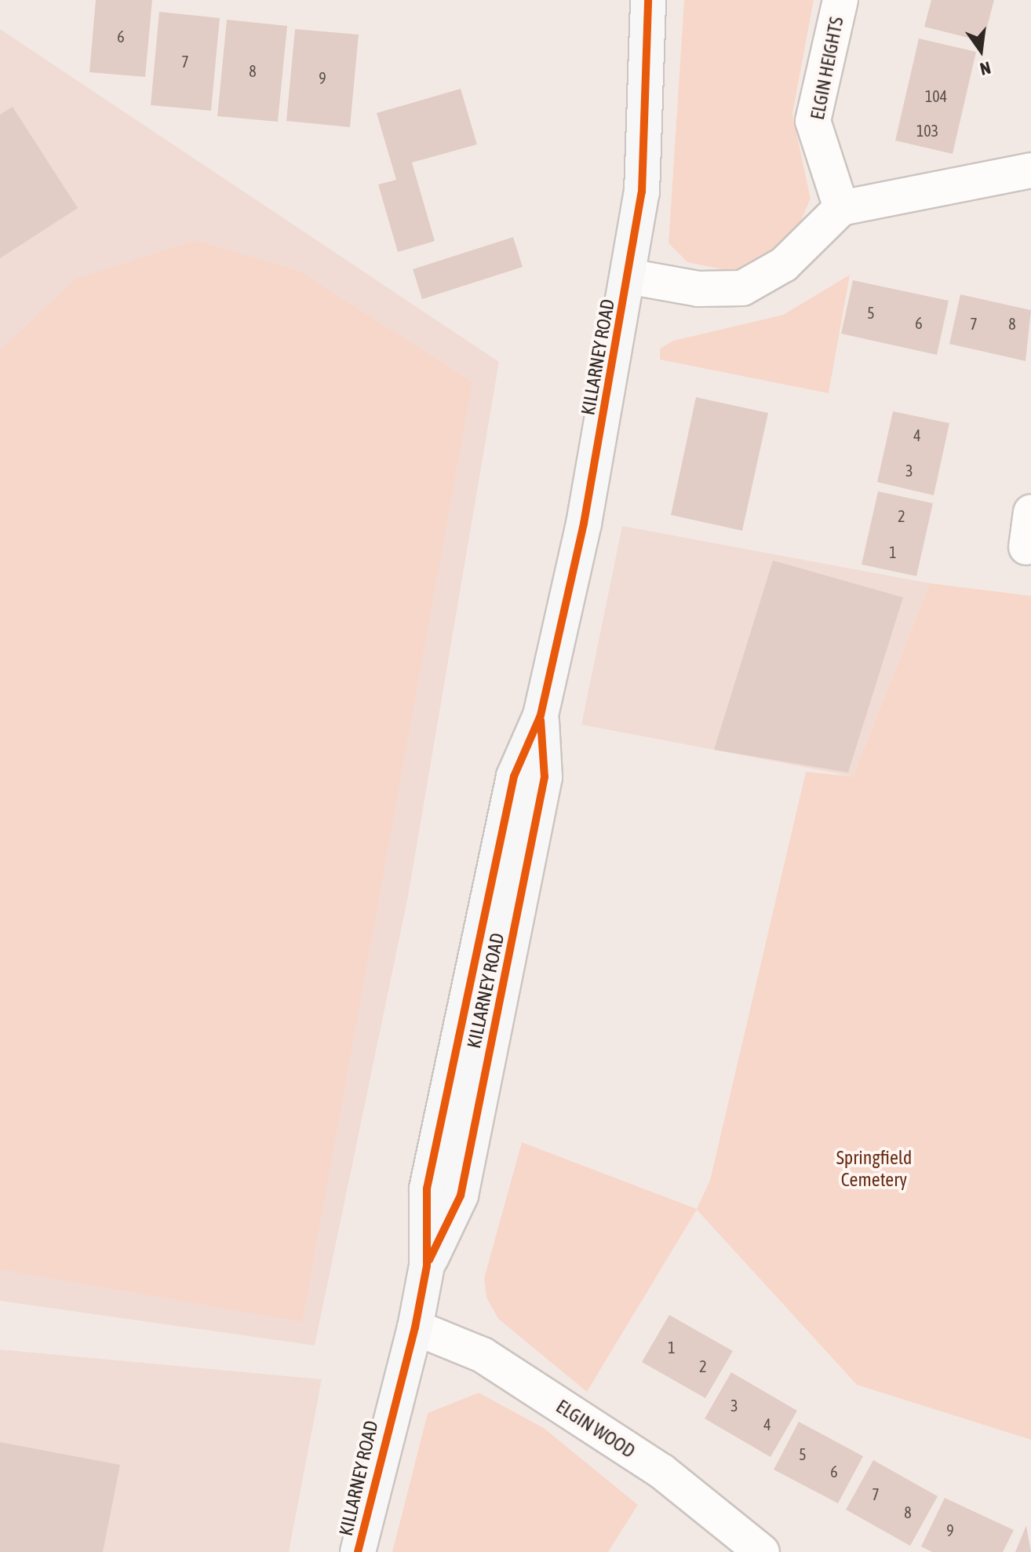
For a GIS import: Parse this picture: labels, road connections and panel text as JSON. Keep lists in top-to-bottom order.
{
  "streets": {
    "main road": ["KILLARNEY ROAD"],
    "street": ["ELGIN HEIGHTS", "ELGIN WOOD"]
  },
  "crossings": [
    ["KILLARNEY ROAD", "ELGIN WOOD"]
  ],
  "parks": ["Springfield Cemetery"],
  "house_numbers": [
    "6",
    "7",
    "8",
    "9",
    "104",
    "103",
    "5",
    "6",
    "7",
    "8",
    "4",
    "3",
    "2",
    "1",
    "1",
    "2",
    "3",
    "4",
    "5",
    "6",
    "7",
    "8",
    "9"
  ],
  "north": "bottom"
}
